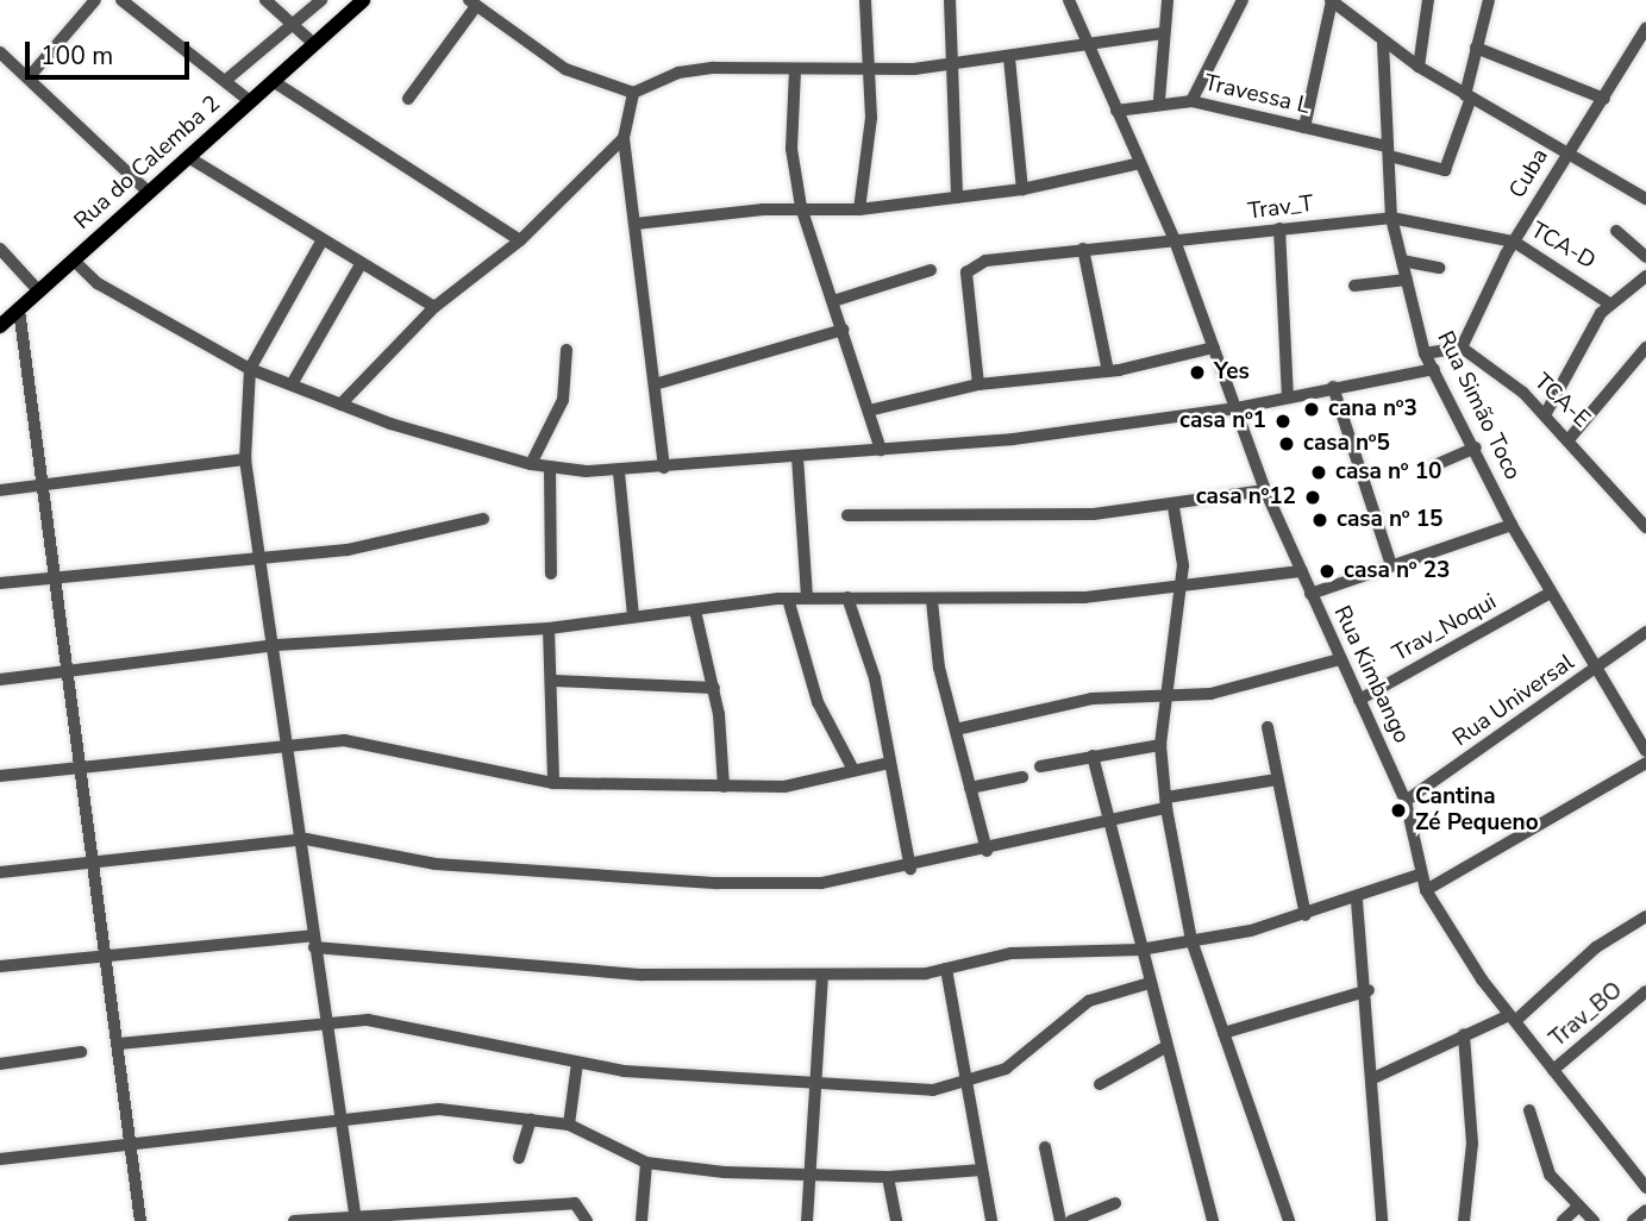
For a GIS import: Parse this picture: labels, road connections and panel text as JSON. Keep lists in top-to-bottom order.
{
  "streets": {
    "main road": ["Rua do Calemba 2"],
    "street": [
      "Travessa L",
      "Cuba",
      "Trav_T",
      "TCA-D",
      "TCA-E",
      "Rua Simão Toco",
      "Trav_Noqui",
      "Rua Kimbango",
      "Rua Universal",
      "Trav_BO"
    ]
  },
  "crossings": [
    ["Travessa L", "Rua Simão Toco"],
    ["Travessa L", "Rua Kimbango"],
    ["Cuba", "TCA-D"],
    ["Cuba", "TCA-E"],
    ["Trav_T", "TCA-D"],
    ["Trav_T", "Rua Simão Toco"],
    ["Trav_T", "Rua Kimbango"],
    ["TCA-D", "Rua Simão Toco"],
    ["Rua Simão Toco", "Trav_Noqui"],
    ["Rua Simão Toco", "Rua Universal"],
    ["Trav_Noqui", "Rua Kimbango"],
    ["Rua Kimbango", "Rua Universal"],
    ["Rua Kimbango", "Trav_BO"]
  ],
  "places": [
    "Yes",
    "cana nº3",
    "casa nº1",
    "casa nº5",
    "casa nº 10",
    "casa nº12",
    "casa nº 15",
    "casa nº 23",
    "Cantina Zé Pequeno"
  ],
  "scale_bar": "100 m"
}
